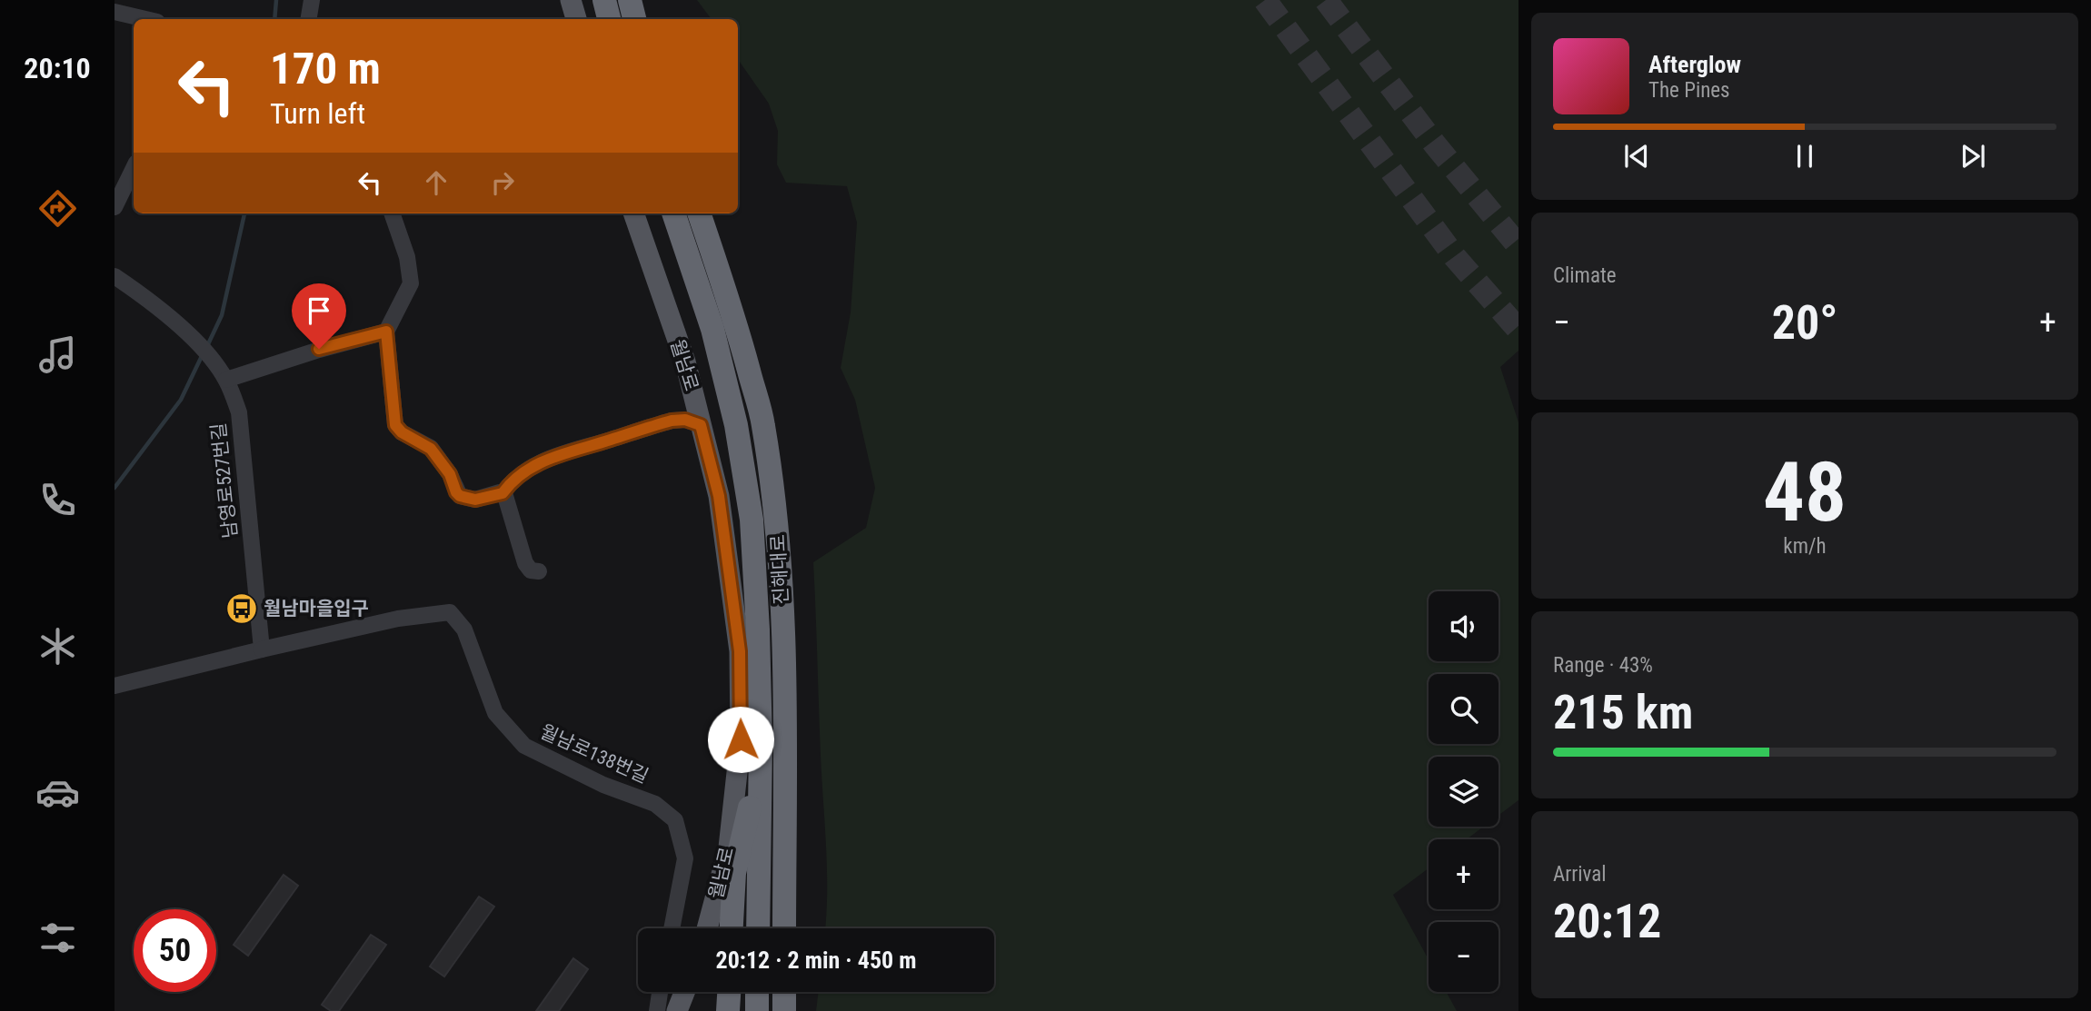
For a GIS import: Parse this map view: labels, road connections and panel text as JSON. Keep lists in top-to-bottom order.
{
  "streets": {
    "highway": ["진해대로"],
    "main road": ["월남로"],
    "street": ["남영로527번길", "월남로138번길"]
  },
  "crossings": [
    ["남영로527번길", "월남로138번길"]
  ],
  "places": {
    "bus stop": ["월남마을입구"]
  },
  "page": {
    "tabs": "20:10",
    "turn": ["170 m", "Turn left"],
    "song": ["Afterglow", "The Pines"],
    "tile": [
      "Climate",
      ["48", "km/h"],
      ["Range · 43%", "215 km"],
      ["Arrival", "20:12"]
    ],
    "heat": ["−", "20°", "+"],
    "map_buttons": ["+", "−"],
    "limit": "50",
    "trip": "20:12 · 2 min · 450 m"
  }
}
